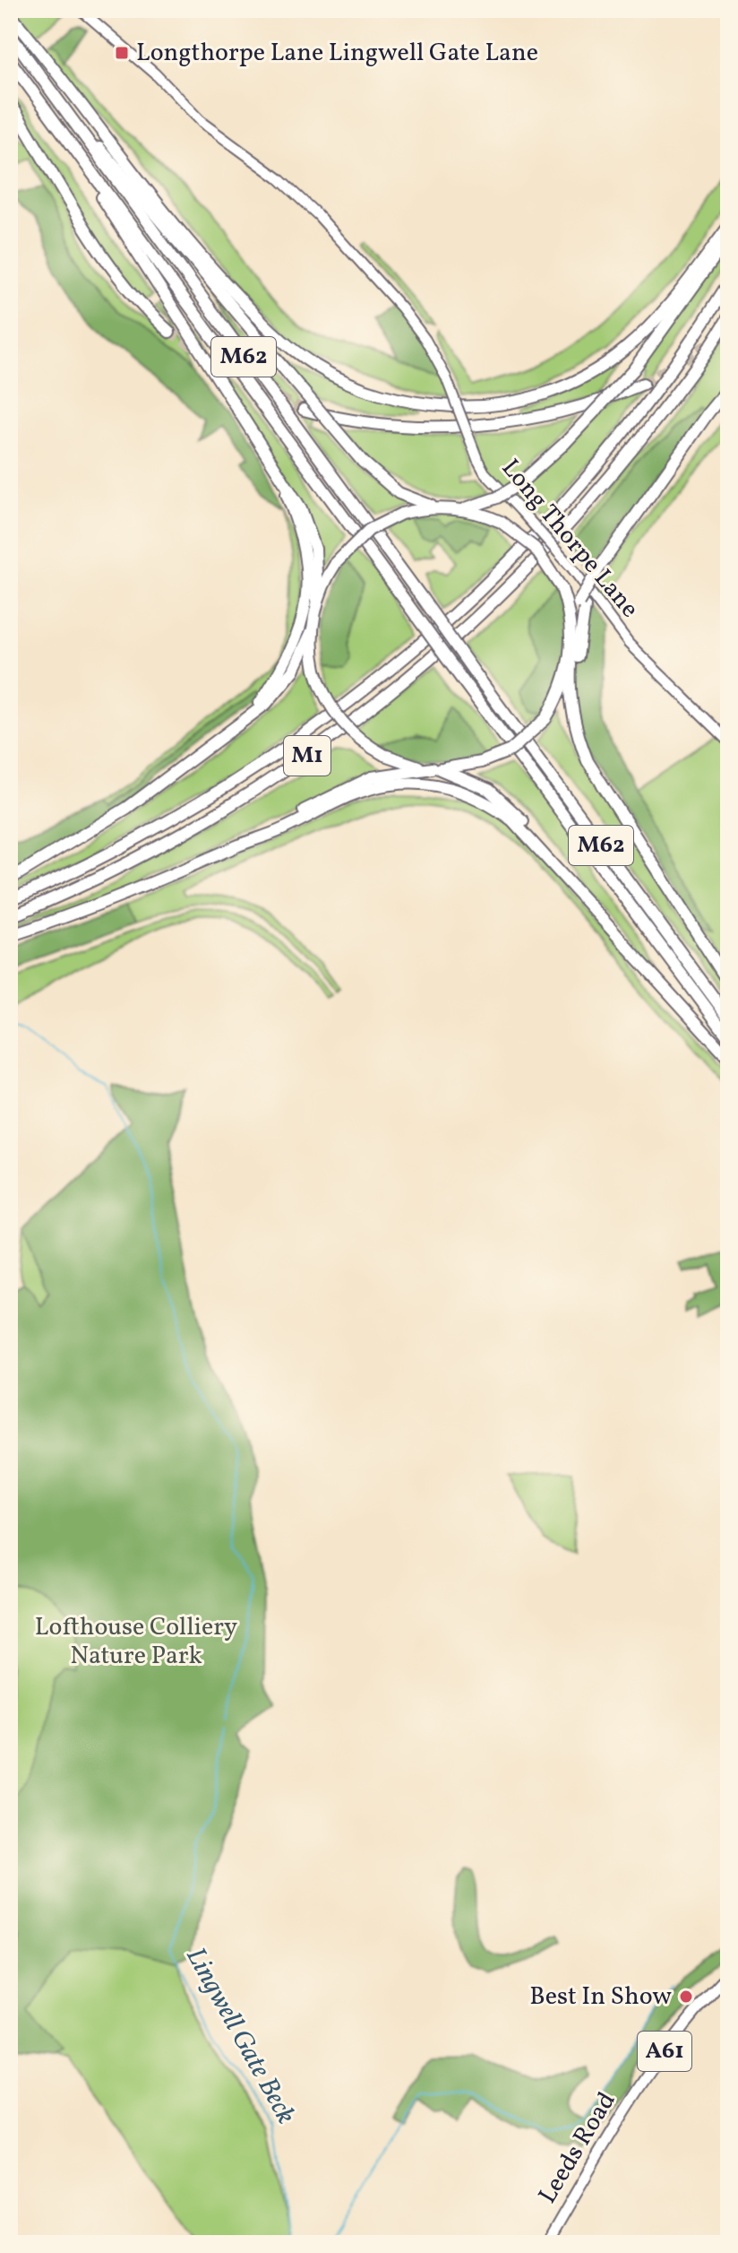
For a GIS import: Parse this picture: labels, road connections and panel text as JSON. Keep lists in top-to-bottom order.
{
  "streets": {
    "highway": ["M62", "M1"],
    "main road": ["Long Thorpe Lane", "A61", "Leeds Road"]
  },
  "water": ["Lingwell Gate Beck"],
  "parks": ["Lofthouse Colliery Nature Park"],
  "places": {
    "transit": ["Longthorpe Lane Lingwell Gate Lane"],
    "other": ["Best In Show"]
  }
}
